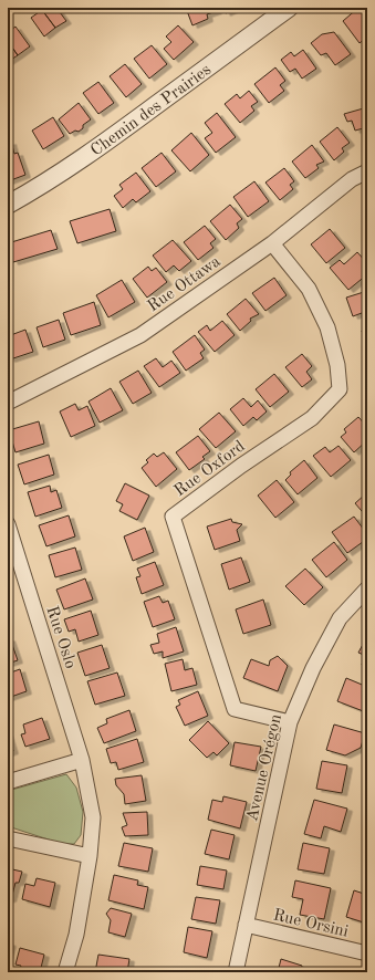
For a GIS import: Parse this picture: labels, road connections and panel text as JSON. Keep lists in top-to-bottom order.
{
  "streets": {
    "street": [
      "Chemin des Prairies",
      "Rue Ottawa",
      "Rue Oxford",
      "Rue Oslo",
      "Avenue Orégon",
      "Rue Orsini"
    ]
  },
  "crossings": [
    ["Rue Ottawa", "Rue Oxford"],
    ["Rue Oxford", "Avenue Orégon"],
    ["Avenue Orégon", "Rue Orsini"]
  ]
}
